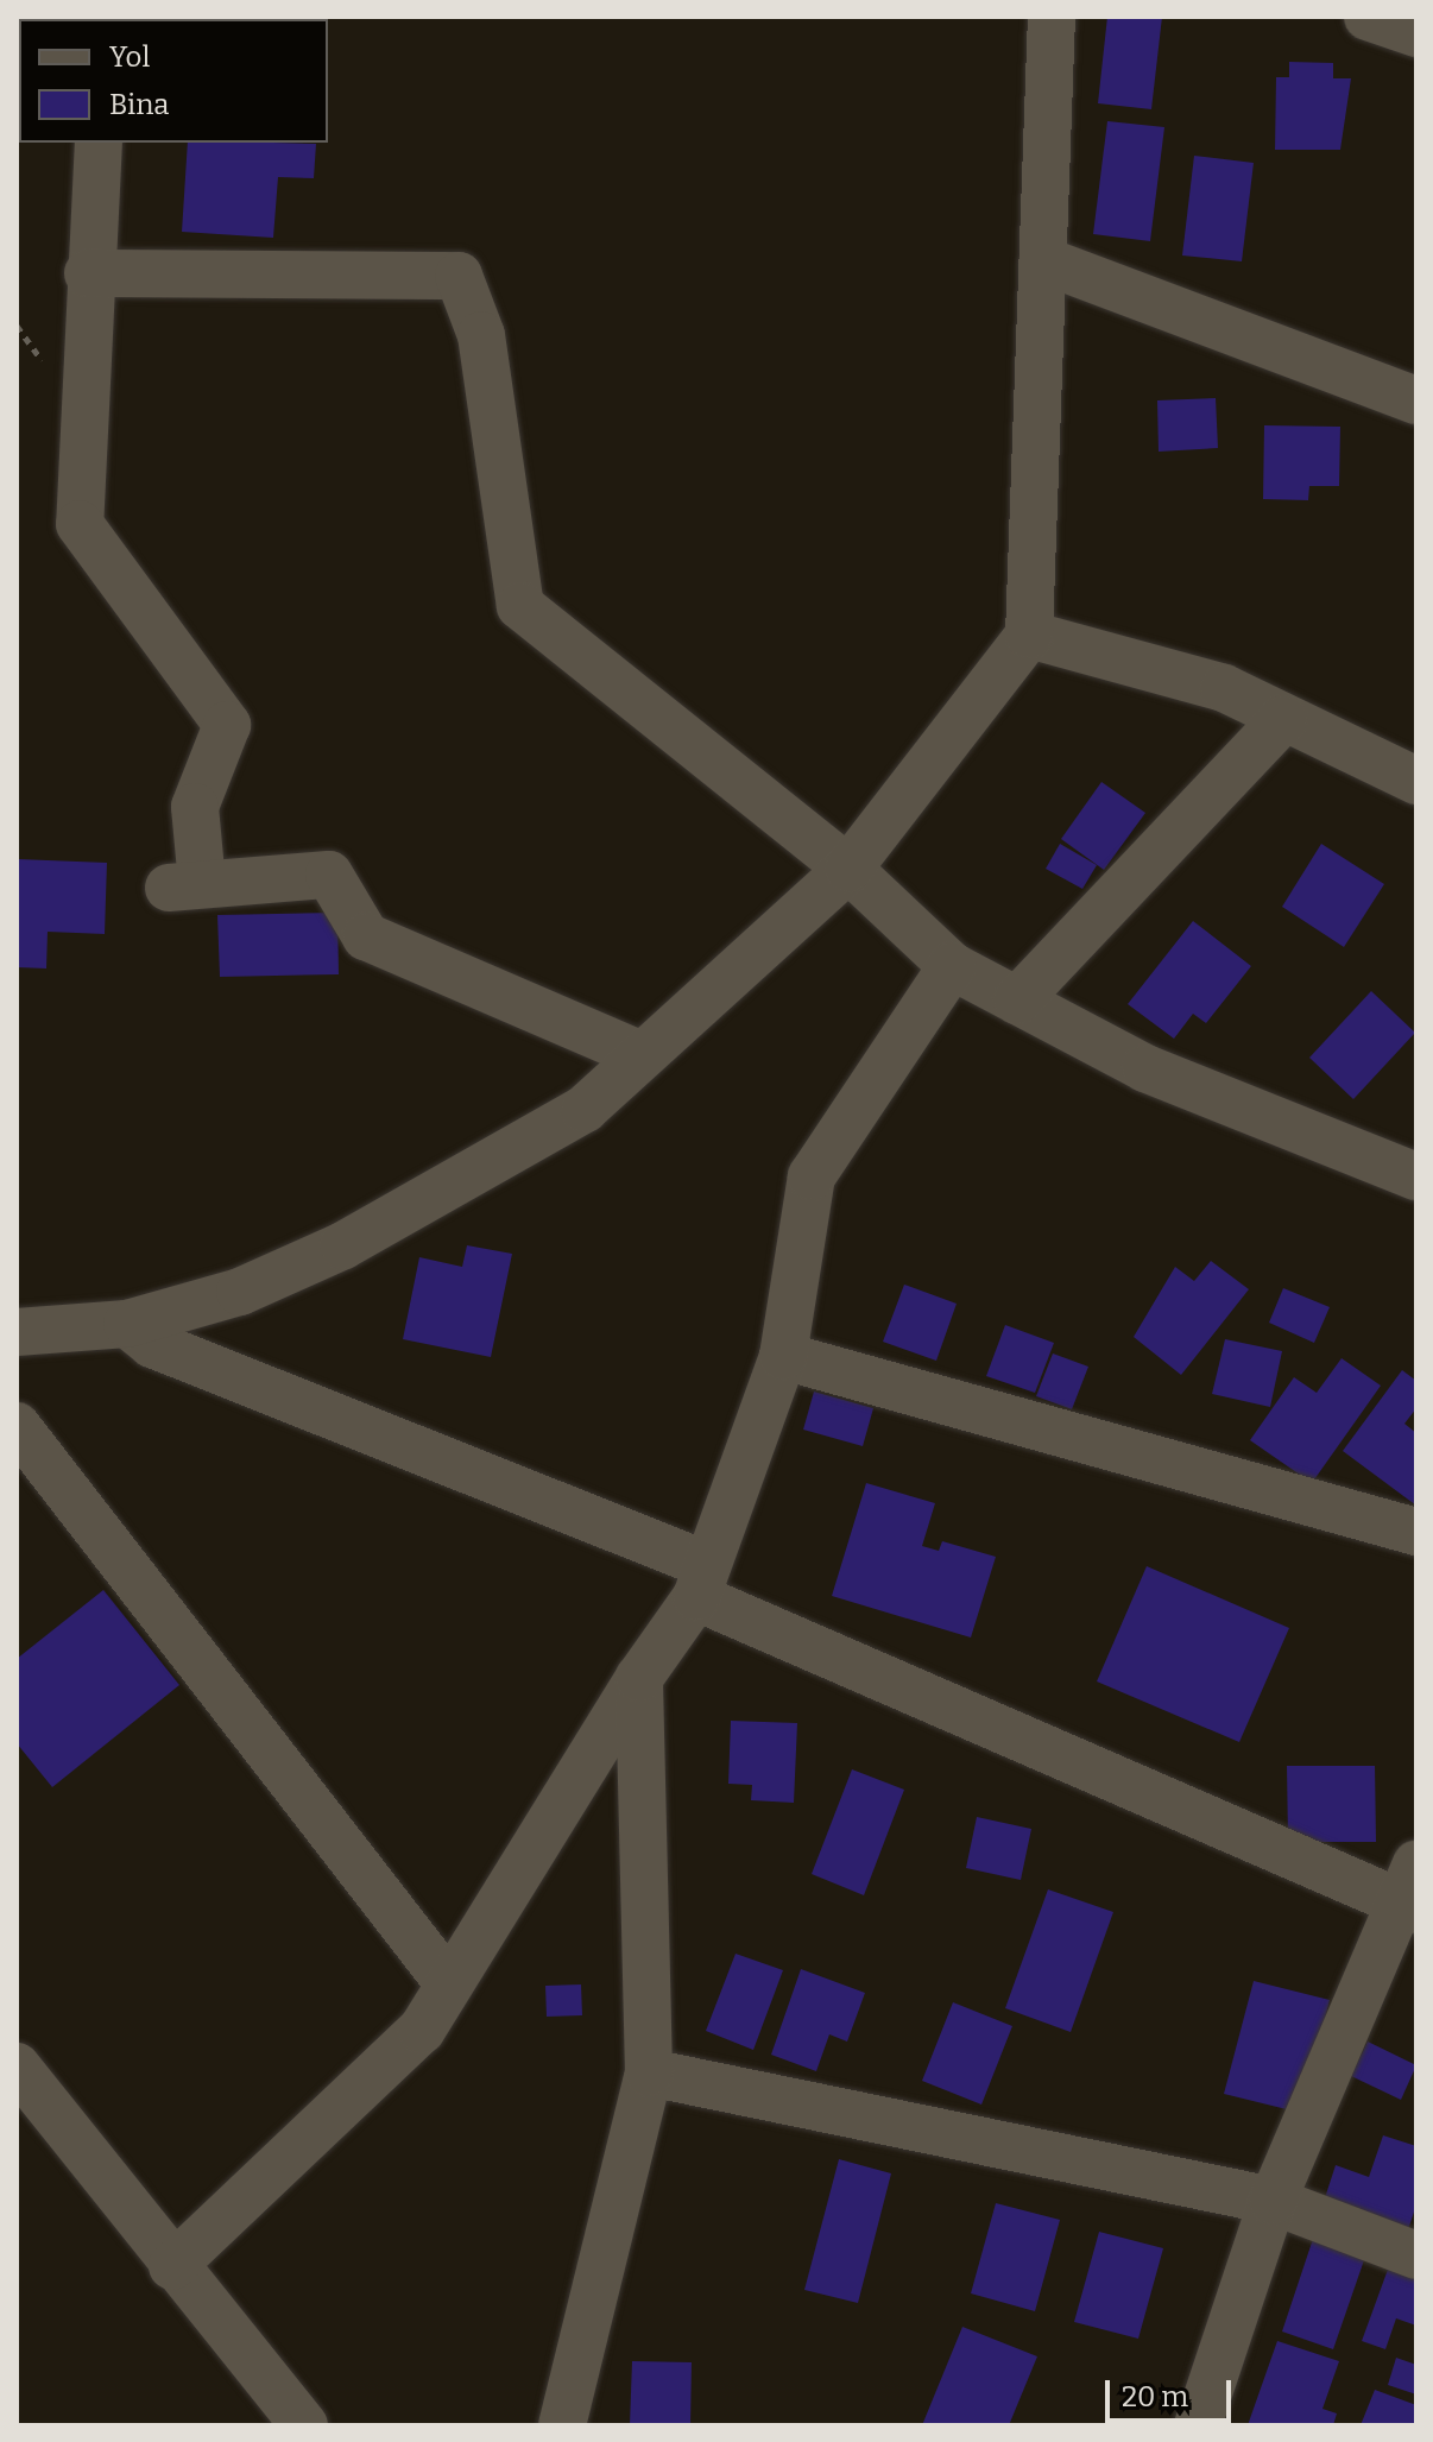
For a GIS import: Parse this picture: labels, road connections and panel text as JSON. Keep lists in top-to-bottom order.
{
  "legend": ["Yol", "Bina"],
  "scale_bar": "20 m"
}
